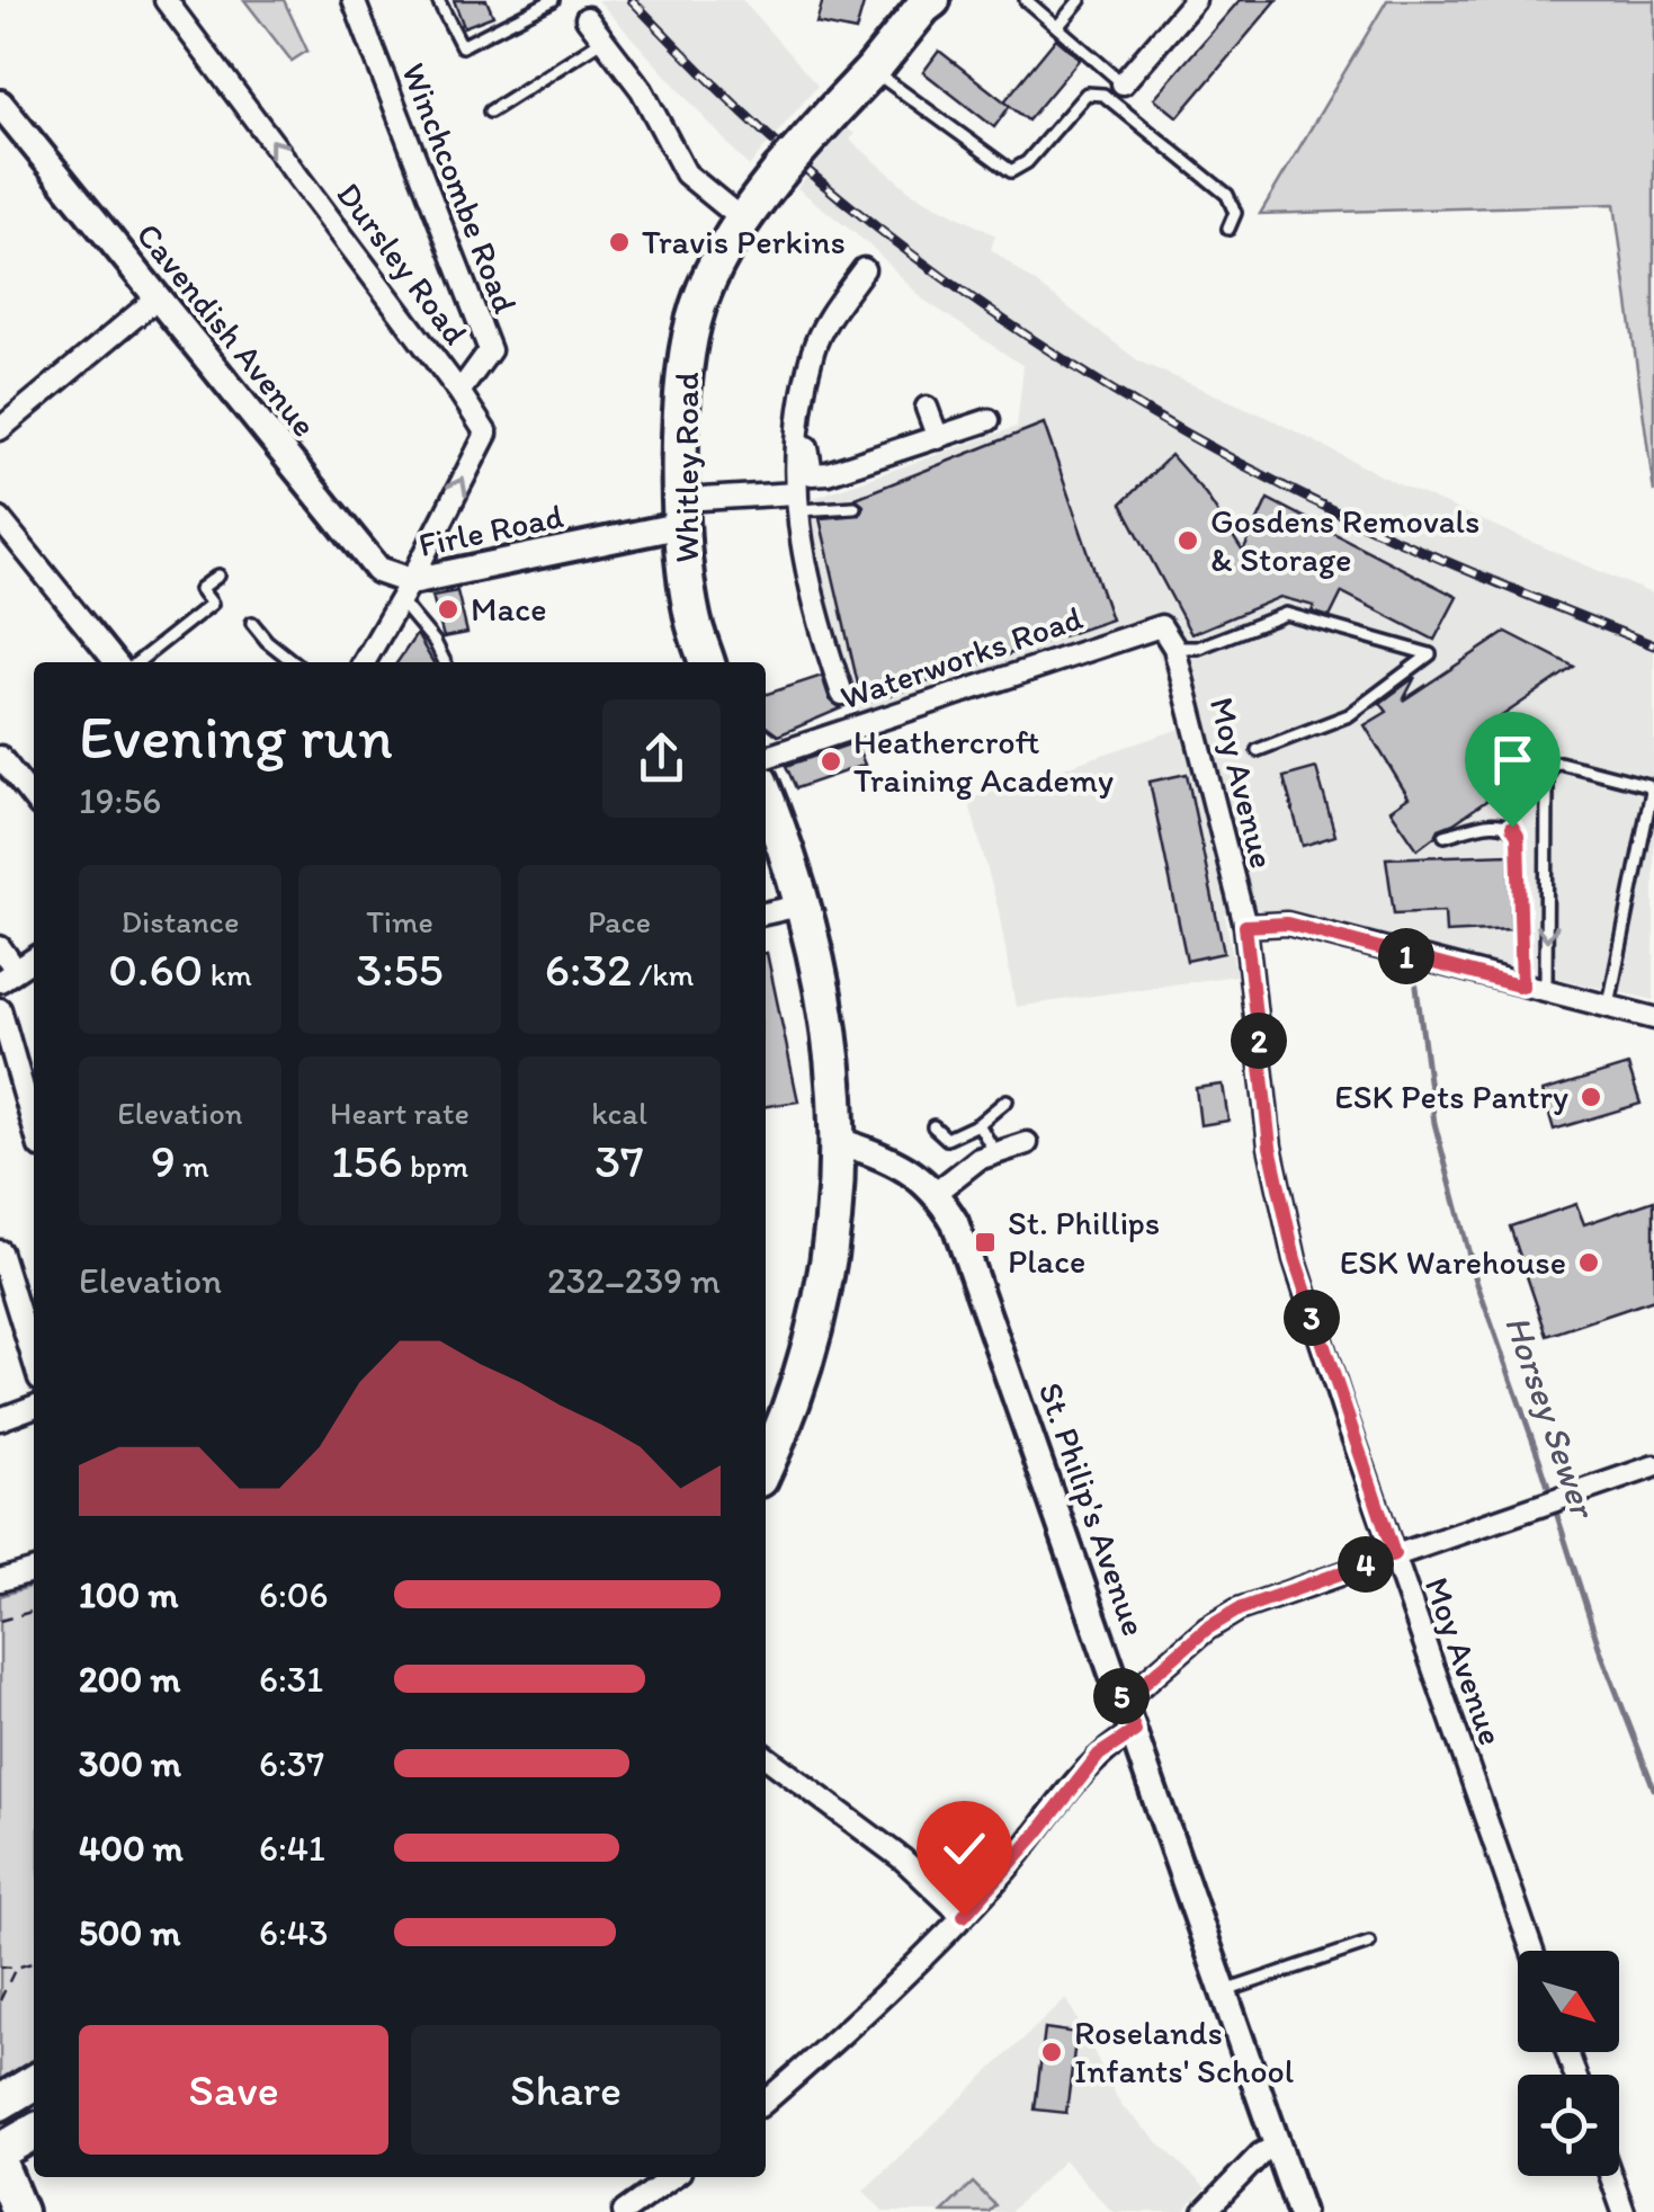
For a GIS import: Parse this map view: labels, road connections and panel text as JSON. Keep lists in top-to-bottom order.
{
  "streets": {
    "main road": ["Whitley Road"],
    "street": [
      "Winchcombe Road",
      "Dursley Road",
      "Cavendish Avenue",
      "Firle Road",
      "Waterworks Road",
      "Moy Avenue",
      "St. Philip's Avenue"
    ]
  },
  "crossings": [
    ["Winchcombe Road", "Dursley Road"],
    ["Dursley Road", "Cavendish Avenue"],
    ["Dursley Road", "Firle Road"],
    ["Cavendish Avenue", "Firle Road"],
    ["Whitley Road", "Firle Road"],
    ["Waterworks Road", "Moy Avenue"]
  ],
  "one_way": ["Dursley Road"],
  "water": ["Horsey Sewer"],
  "places": {
    "other": [
      "Travis Perkins",
      "Gosdens Removals & Storage",
      "Mace",
      "Heathercroft Training Academy",
      "ESK Pets Pantry",
      "ESK Warehouse",
      "Roselands Infants' School"
    ],
    "transit": ["St. Phillips Place"]
  },
  "north": "bottom right",
  "page": {
    "heading": ["Evening run", "19:56"],
    "stats": [
      ["Distance", "0.60 km"],
      ["Time", "3:55"],
      ["Pace", "6:32 /km"],
      ["Elevation", "9 m"],
      ["Heart rate", "156 bpm"],
      ["kcal", "37"]
    ],
    "pins": [
      "1",
      "2",
      "3",
      "4",
      "5"
    ],
    "chart": ["Elevation", "232–239 m"],
    "list": [
      {
        "name": "100 m",
        "note": "6:06"
      },
      {
        "name": "200 m",
        "note": "6:31"
      },
      {
        "name": "300 m",
        "note": "6:37"
      },
      {
        "name": "400 m",
        "note": "6:41"
      },
      {
        "name": "500 m",
        "note": "6:43"
      }
    ],
    "buttons": ["Save", "Share"]
  }
}
